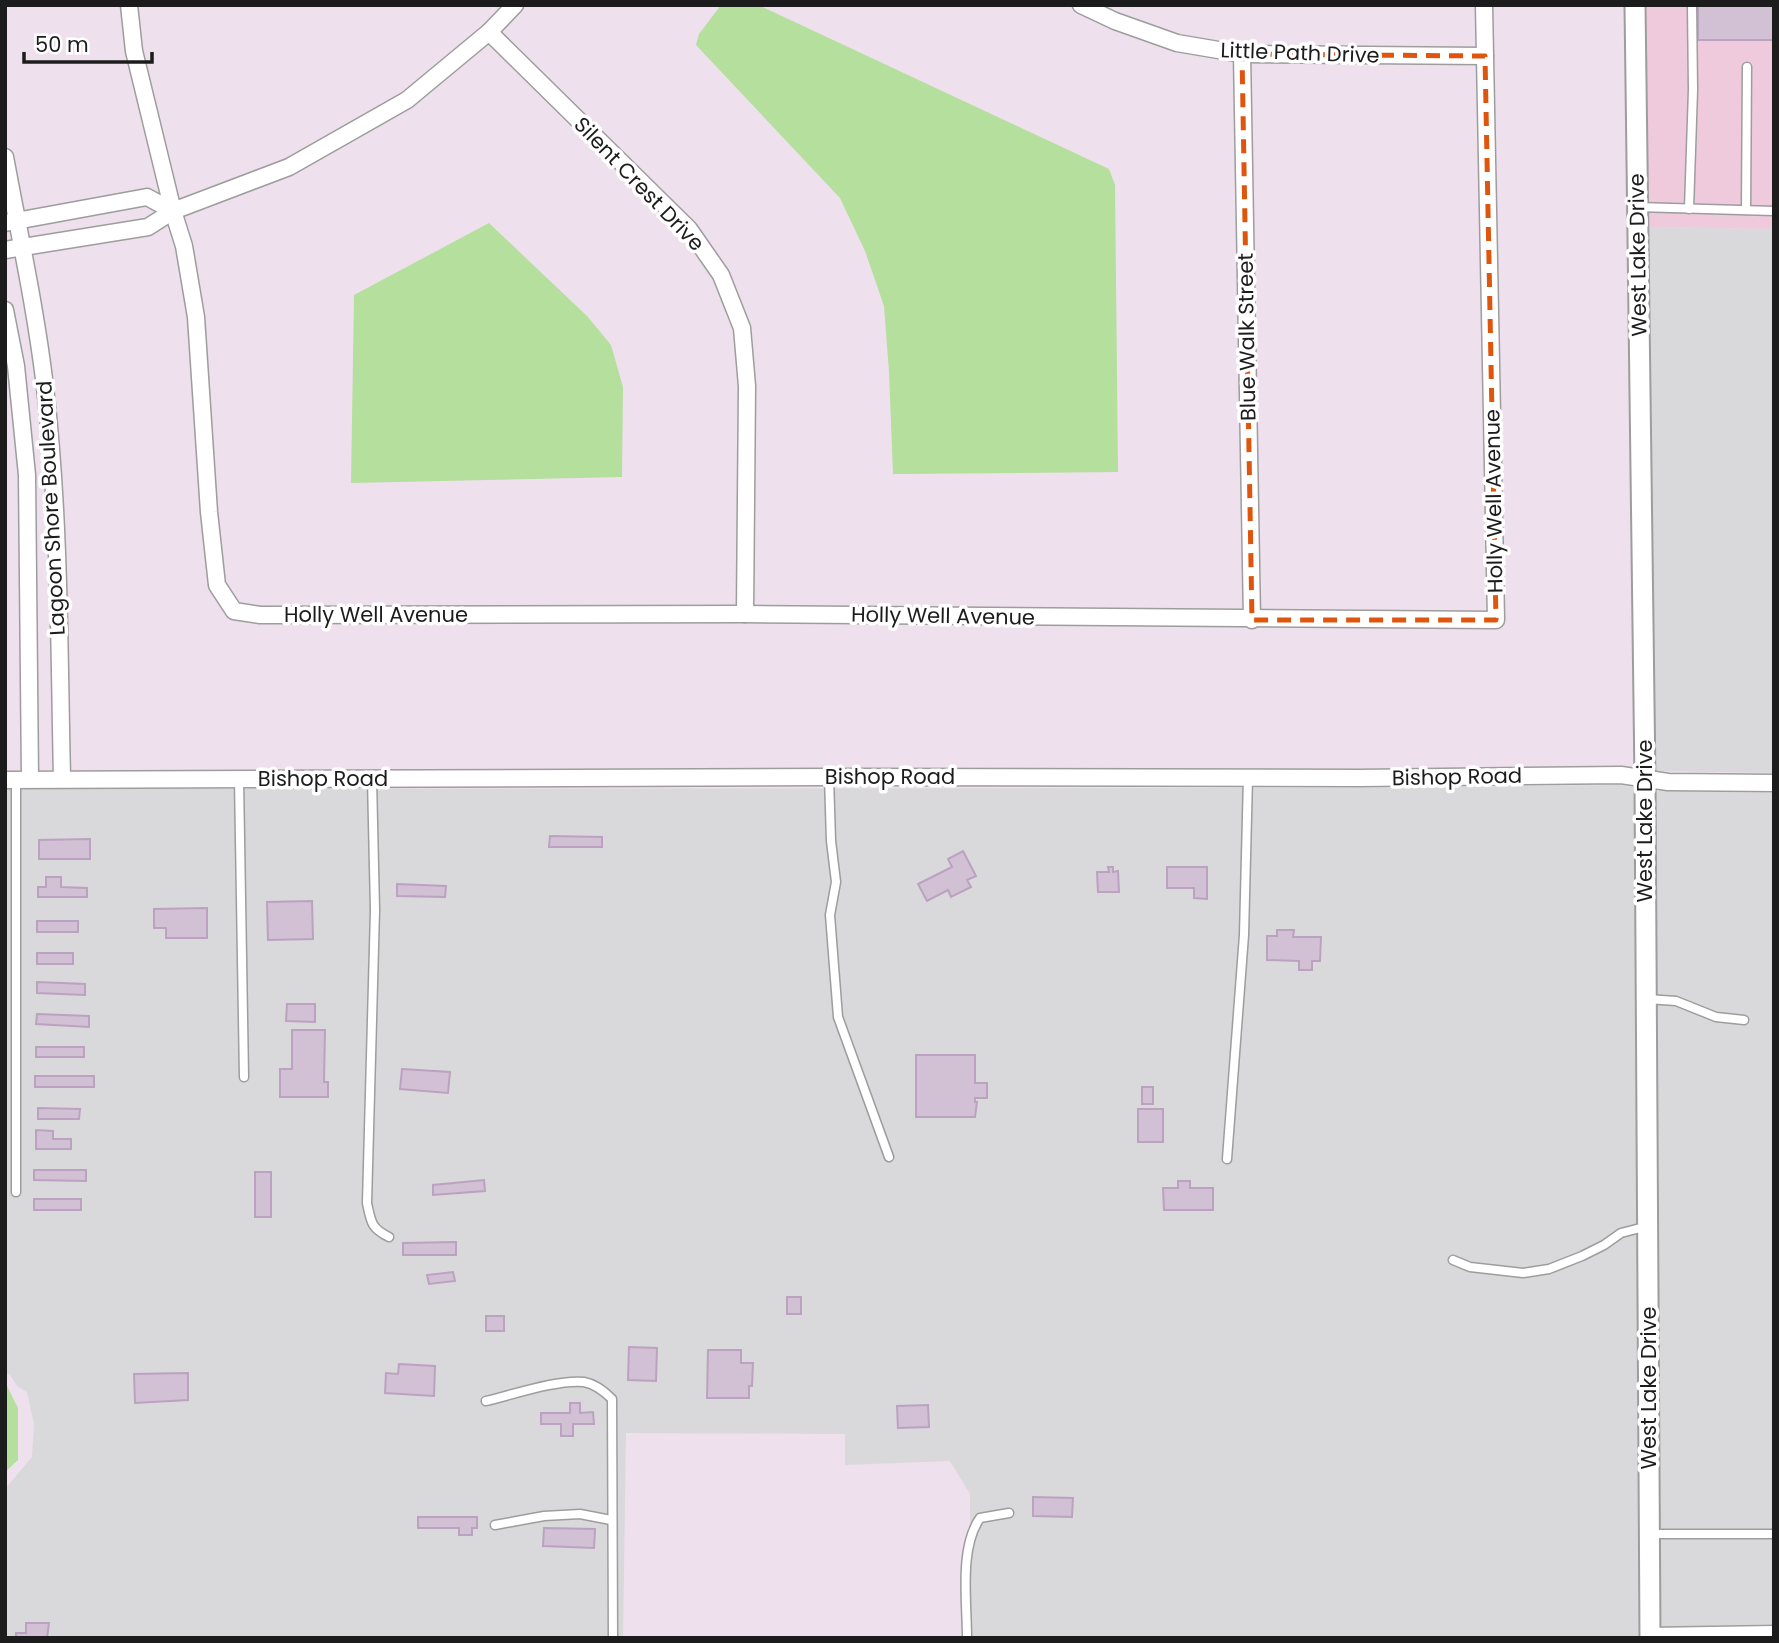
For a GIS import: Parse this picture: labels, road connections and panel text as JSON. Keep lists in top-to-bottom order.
{
  "streets": {
    "street": [
      "Little Path Drive",
      "Silent Crest Drive",
      "West Lake Drive",
      "Blue Walk Street",
      "Holly Well Avenue",
      "Lagoon Shore Boulevard",
      "Bishop Road"
    ]
  },
  "crossings": [
    ["Little Path Drive", "Blue Walk Street"],
    ["Little Path Drive", "Holly Well Avenue"],
    ["Silent Crest Drive", "Holly Well Avenue"],
    ["West Lake Drive", "Bishop Road"],
    ["Blue Walk Street", "Holly Well Avenue"],
    ["Lagoon Shore Boulevard", "Bishop Road"]
  ],
  "scale_bar": "50 m"
}
